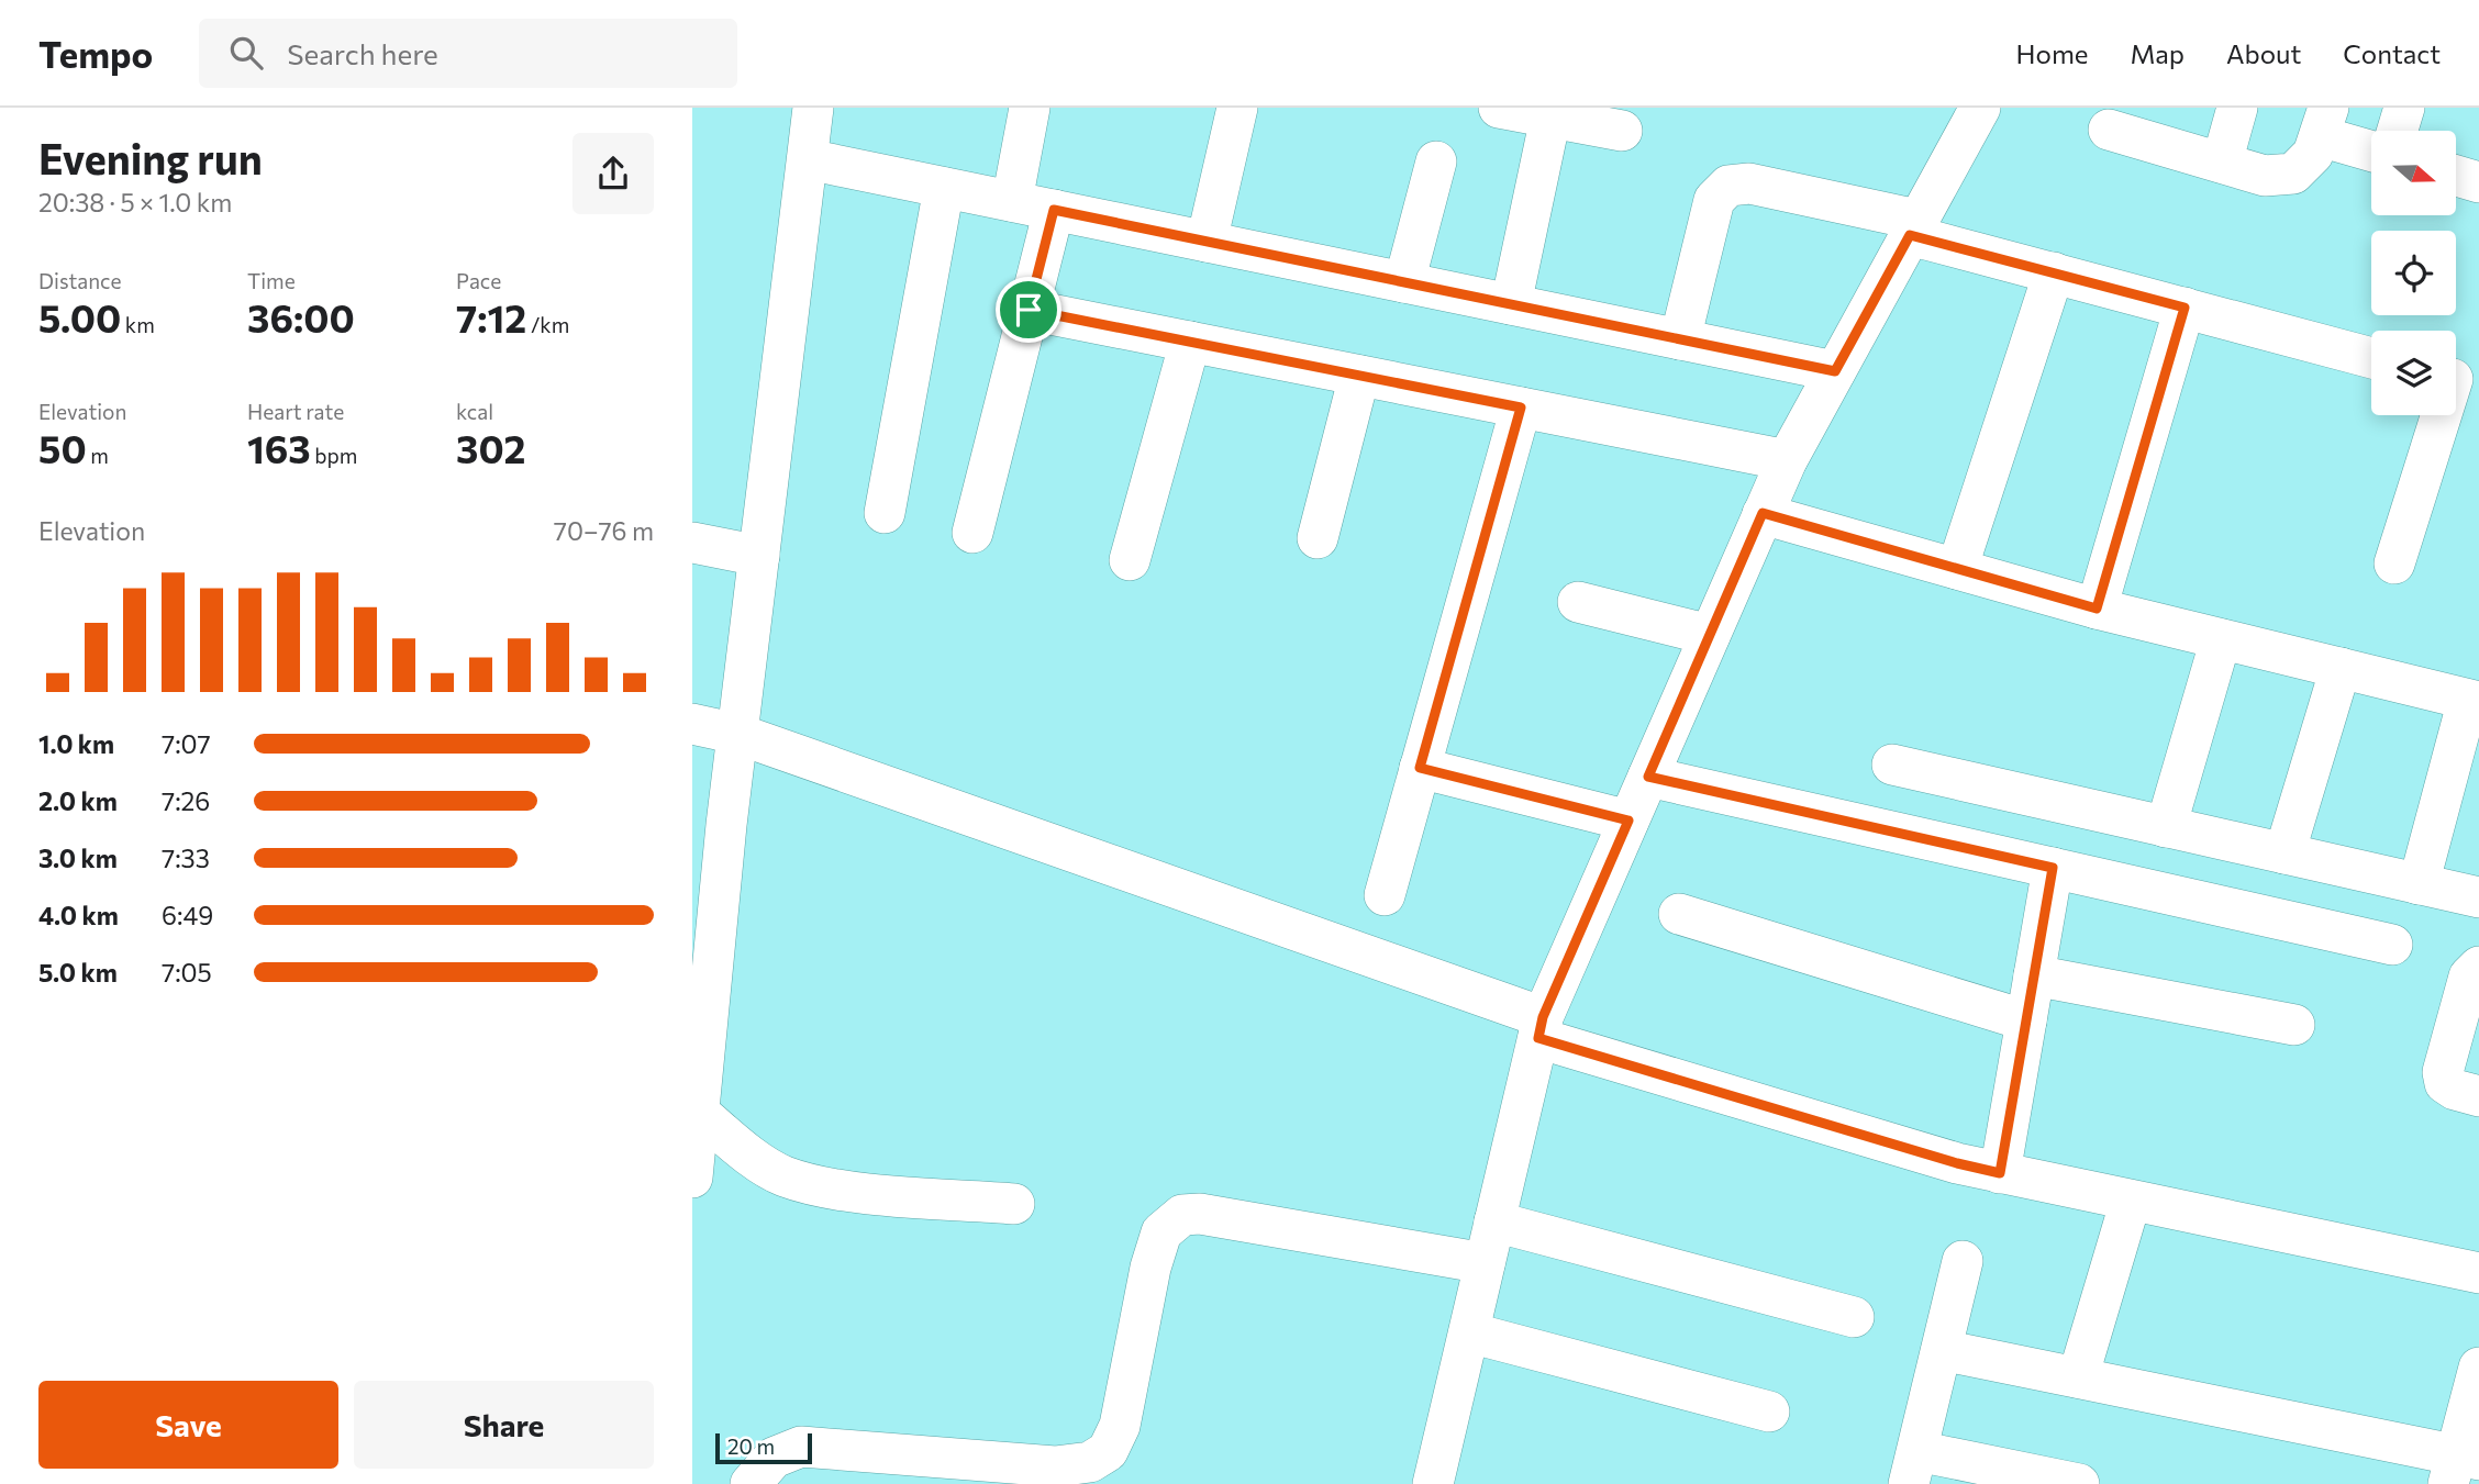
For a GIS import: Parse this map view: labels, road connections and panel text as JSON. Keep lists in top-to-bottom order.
{
  "scale_bar": "20 m",
  "north": "right",
  "page": {
    "header": "Tempo",
    "search": "Search here",
    "nav": [
      "Home",
      "Map",
      "About",
      "Contact"
    ],
    "heading": ["Evening run", "20:38 · 5 × 1.0 km"],
    "stats": [
      ["Distance", "5.00 km"],
      ["Time", "36:00"],
      ["Pace", "7:12 /km"],
      ["Elevation", "50 m"],
      ["Heart rate", "163 bpm"],
      ["kcal", "302"]
    ],
    "chart": ["Elevation", "70–76 m"],
    "list": [
      {
        "name": "1.0 km",
        "note": "7:07"
      },
      {
        "name": "2.0 km",
        "note": "7:26"
      },
      {
        "name": "3.0 km",
        "note": "7:33"
      },
      {
        "name": "4.0 km",
        "note": "6:49"
      },
      {
        "name": "5.0 km",
        "note": "7:05"
      }
    ],
    "buttons": ["Save", "Share"],
    "scale": "20 m"
  }
}
